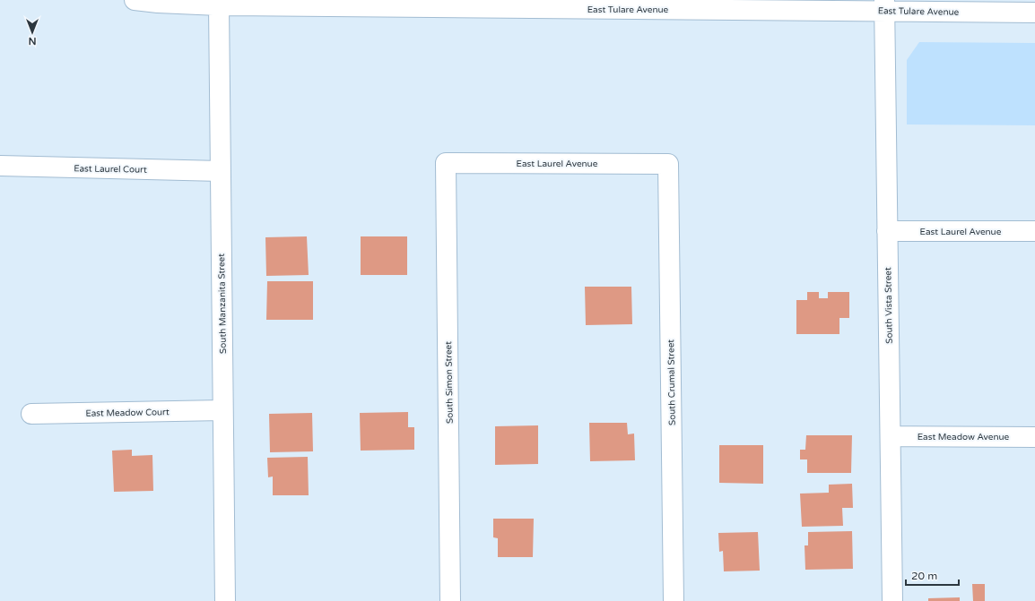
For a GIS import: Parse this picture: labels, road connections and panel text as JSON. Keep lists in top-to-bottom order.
{
  "streets": {
    "street": [
      "East Tulare Avenue",
      "East Laurel Avenue",
      "East Laurel Court",
      "South Manzanita Street",
      "South Vista Street",
      "South Simon Street",
      "South Crumal Street",
      "East Meadow Court",
      "East Meadow Avenue"
    ]
  },
  "crossings": [
    ["East Tulare Avenue", "South Manzanita Street"],
    ["East Tulare Avenue", "South Vista Street"],
    ["East Laurel Avenue", "South Vista Street"],
    ["East Laurel Avenue", "South Simon Street"],
    ["East Laurel Avenue", "South Crumal Street"],
    ["East Laurel Court", "South Manzanita Street"],
    ["South Manzanita Street", "East Meadow Court"],
    ["South Vista Street", "East Meadow Avenue"]
  ],
  "scale_bar": "20 m",
  "north": "bottom"
}
